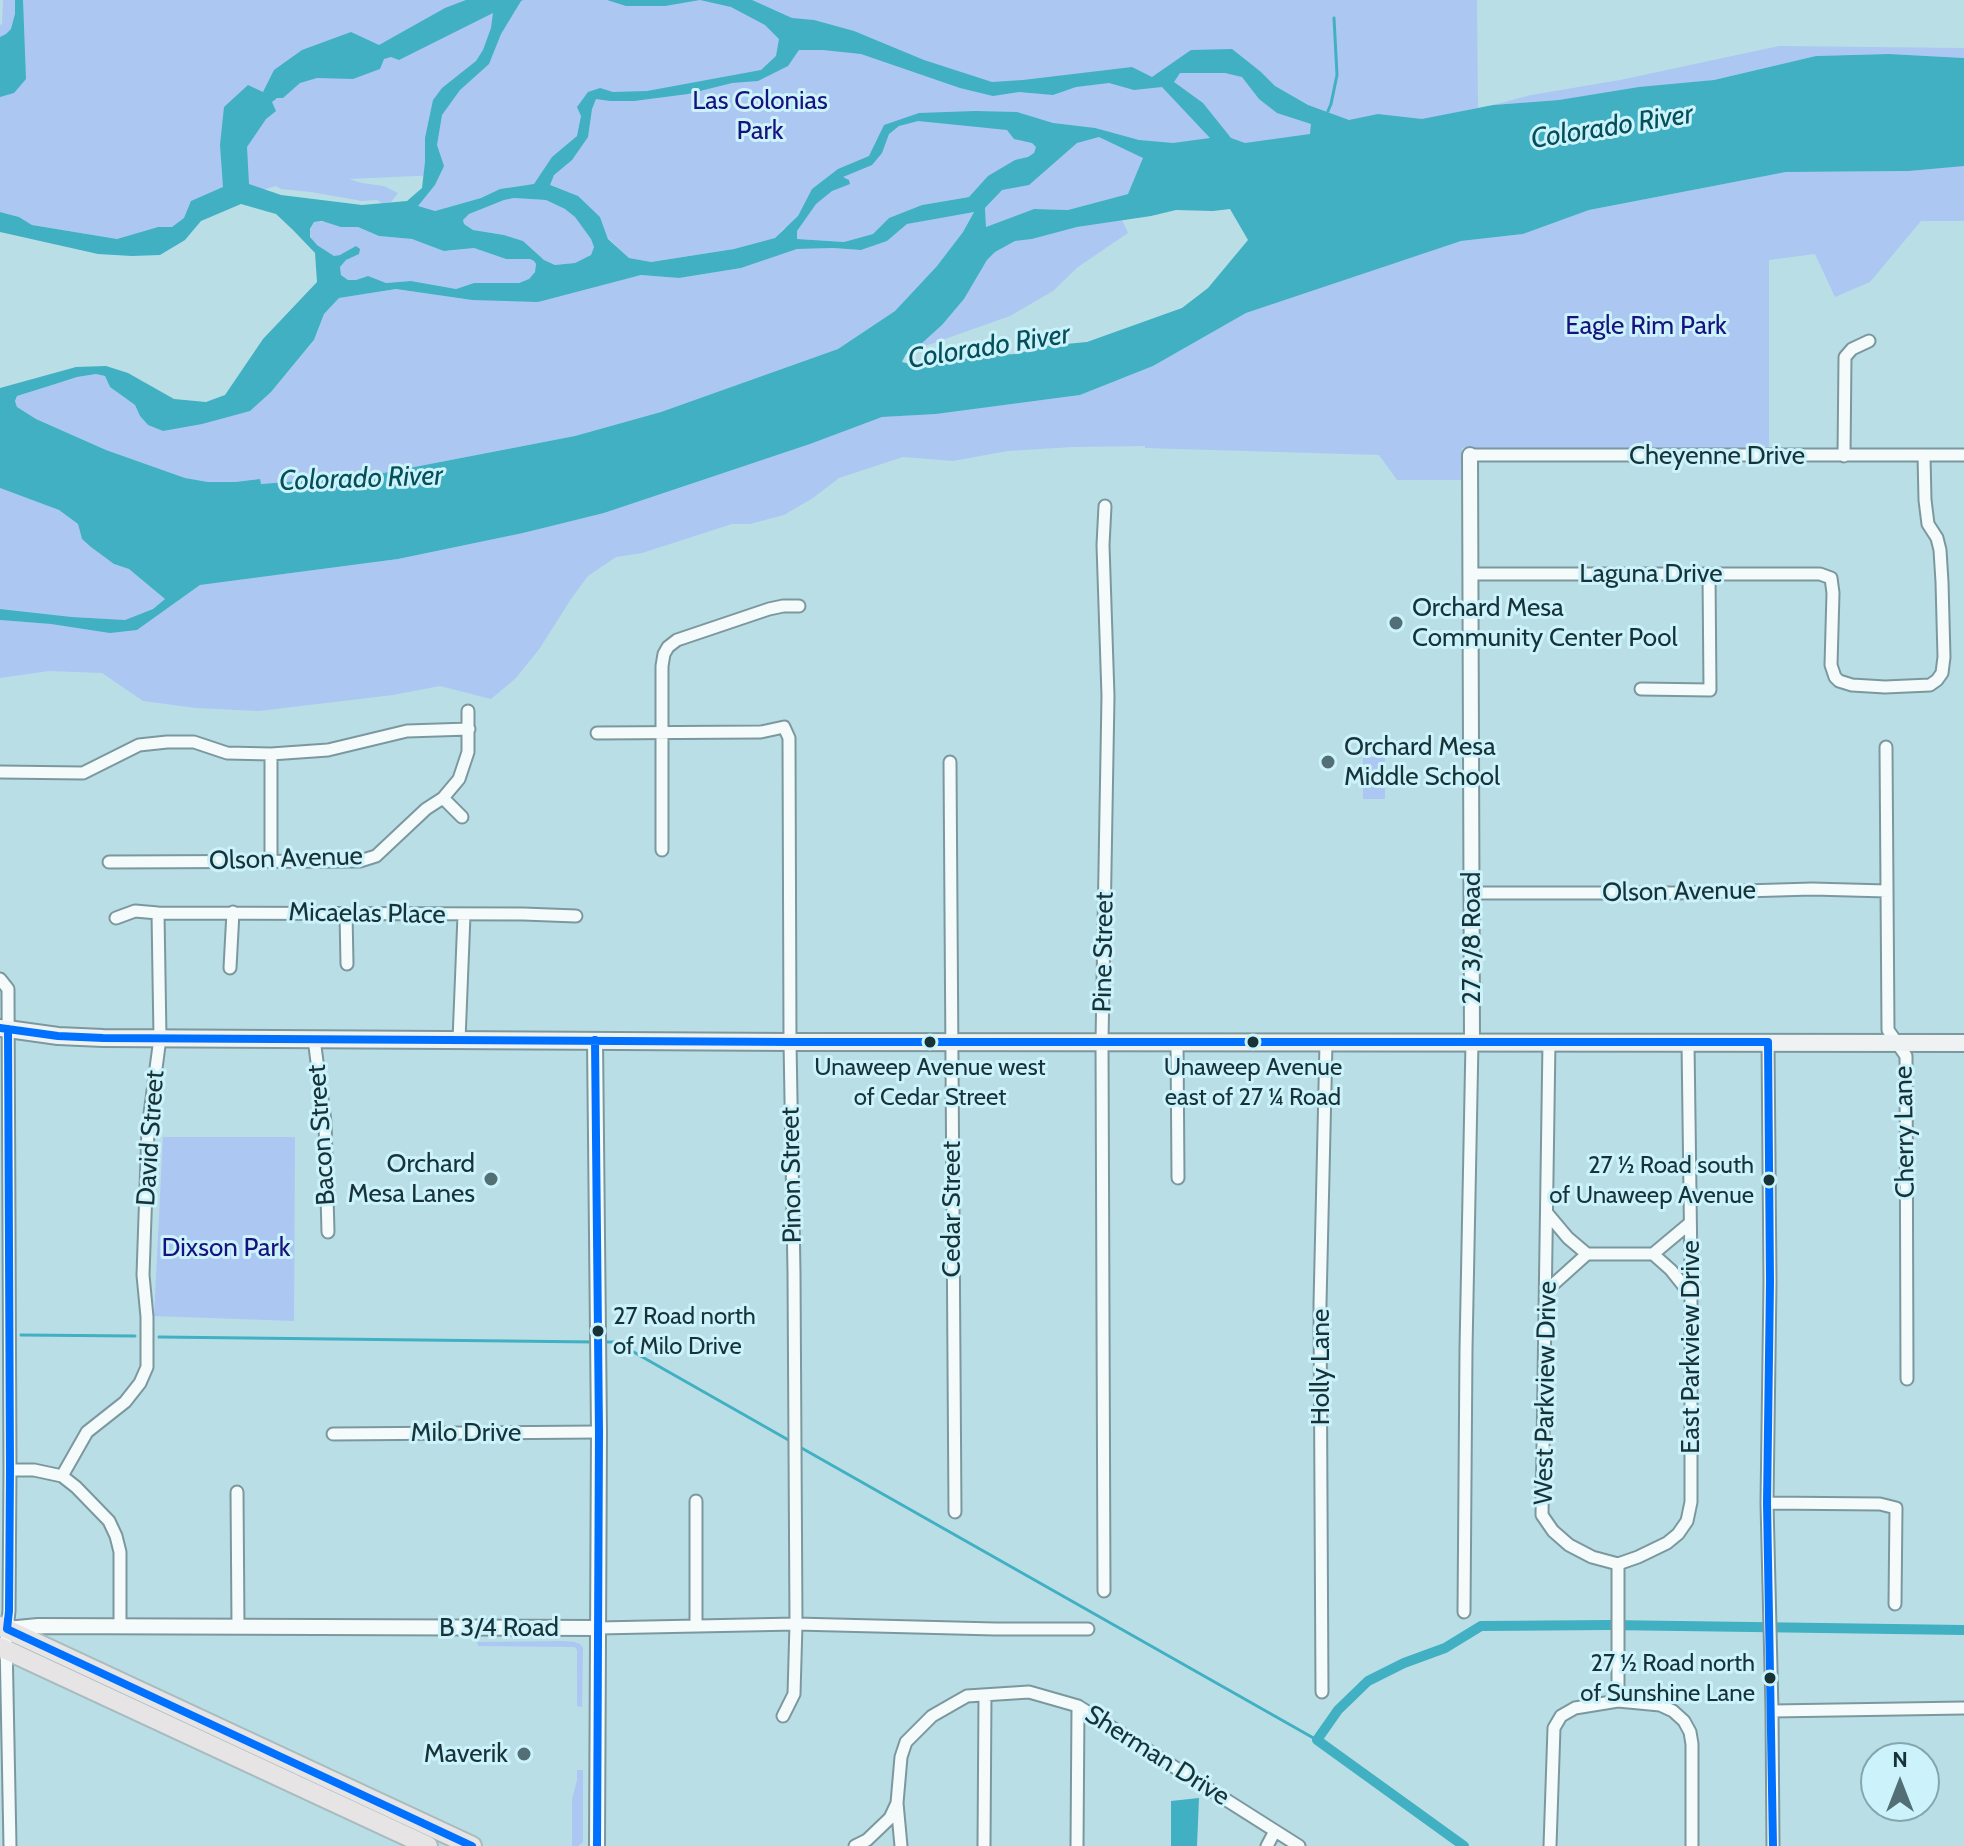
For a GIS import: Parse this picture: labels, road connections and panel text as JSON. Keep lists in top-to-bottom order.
{
  "streets": {
    "street": [
      "Cheyenne Drive",
      "Laguna Drive",
      "Olson Avenue",
      "Micaelas Place",
      "27 3/8 Road",
      "Pine Street",
      "Cherry Lane",
      "Bacon Street",
      "David Street",
      "Pinon Street",
      "Cedar Street",
      "East Parkview Drive",
      "Holly Lane",
      "West Parkview Drive",
      "Milo Drive",
      "B 3/4 Road",
      "Sherman Drive"
    ]
  },
  "crossings": [
    ["Cheyenne Drive", "Laguna Drive"],
    ["Cheyenne Drive", "27 3/8 Road"],
    ["Laguna Drive", "27 3/8 Road"],
    ["Olson Avenue", "27 3/8 Road"],
    ["Olson Avenue", "Cherry Lane"],
    ["Micaelas Place", "David Street"],
    ["Pinon Street", "B 3/4 Road"],
    ["East Parkview Drive", "West Parkview Drive"]
  ],
  "water": ["Colorado River"],
  "parks": ["Las Colonias Park", "Eagle Rim Park", "Dixson Park"],
  "places": [
    "Orchard Mesa Community Center Pool",
    "Orchard Mesa Middle School",
    "Unaweep Avenue west of Cedar Street",
    "Unaweep Avenue east of 27 ¼ Road",
    "Orchard Mesa Lanes",
    "27 ½ Road south of Unaweep Avenue",
    "27 Road north of Milo Drive",
    "27 ½ Road north of Sunshine Lane",
    "Maverik"
  ],
  "north": "top"
}
